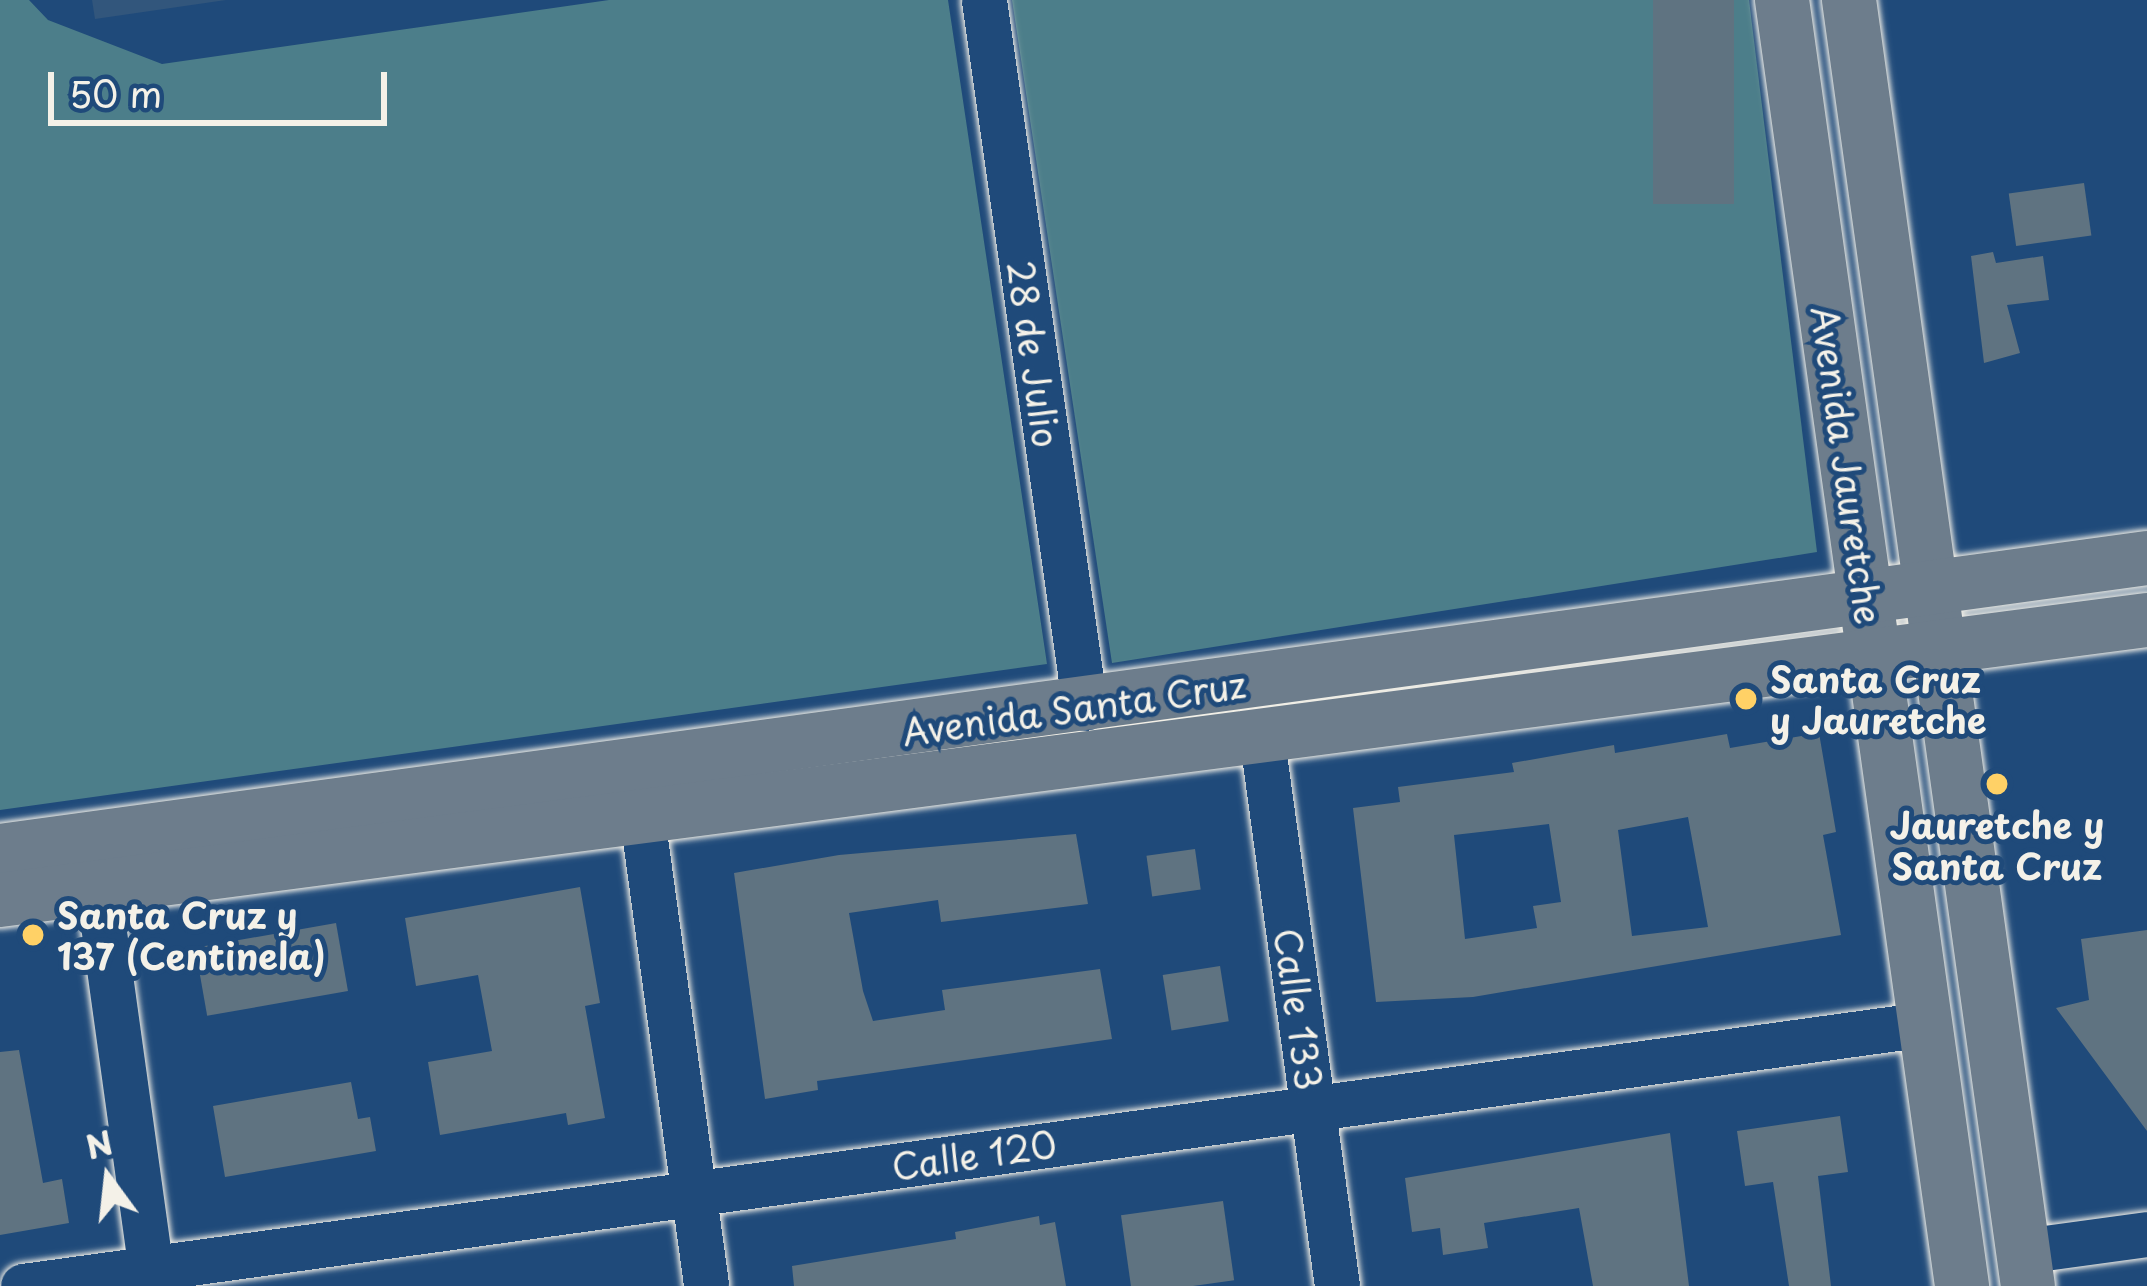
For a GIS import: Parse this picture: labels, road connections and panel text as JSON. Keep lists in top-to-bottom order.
{
  "streets": {
    "main road": ["Avenida Jauretche", "Avenida Santa Cruz"],
    "street": ["28 de Julio", "Calle 133", "Calle 120"]
  },
  "crossings": [
    ["28 de Julio", "Avenida Santa Cruz"],
    ["Avenida Jauretche", "Avenida Santa Cruz"],
    ["Avenida Jauretche", "Calle 120"],
    ["Avenida Santa Cruz", "Calle 133"],
    ["Calle 133", "Calle 120"]
  ],
  "places": ["Santa Cruz y Jauretche", "Jauretche y Santa Cruz", "Santa Cruz y 137 (Centinela)"],
  "scale_bar": "50 m",
  "north": "top"
}
